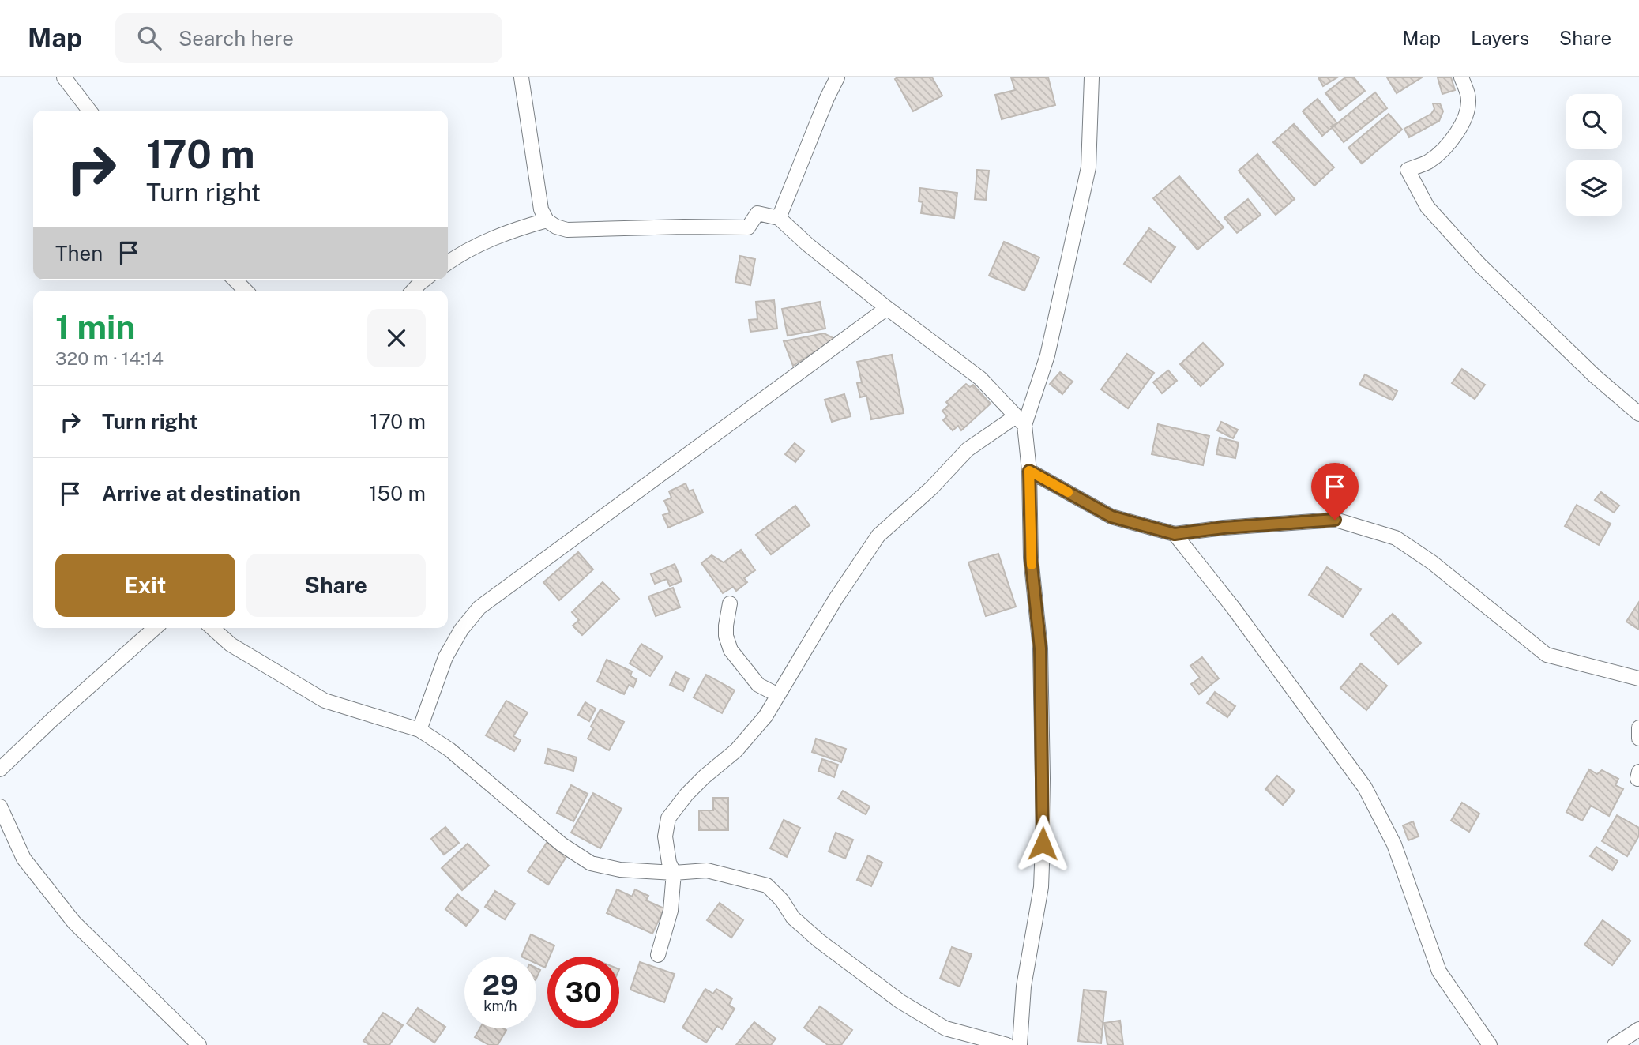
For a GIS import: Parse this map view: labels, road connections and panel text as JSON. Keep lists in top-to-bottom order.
{
  "page": {
    "header": "Map",
    "search": "Search here",
    "nav": ["Map", "Layers", "Share"],
    "turn": ["170 m", "Turn right"],
    "then": "Then",
    "heading": ["1 min", "320 m · 14:14"],
    "list": [
      {
        "name": "Turn right",
        "value": "170 m"
      },
      {
        "name": "Arrive at destination",
        "value": "150 m"
      }
    ],
    "buttons": ["Exit", "Share"],
    "speed": "29 km/h",
    "limit": "30"
  }
}
